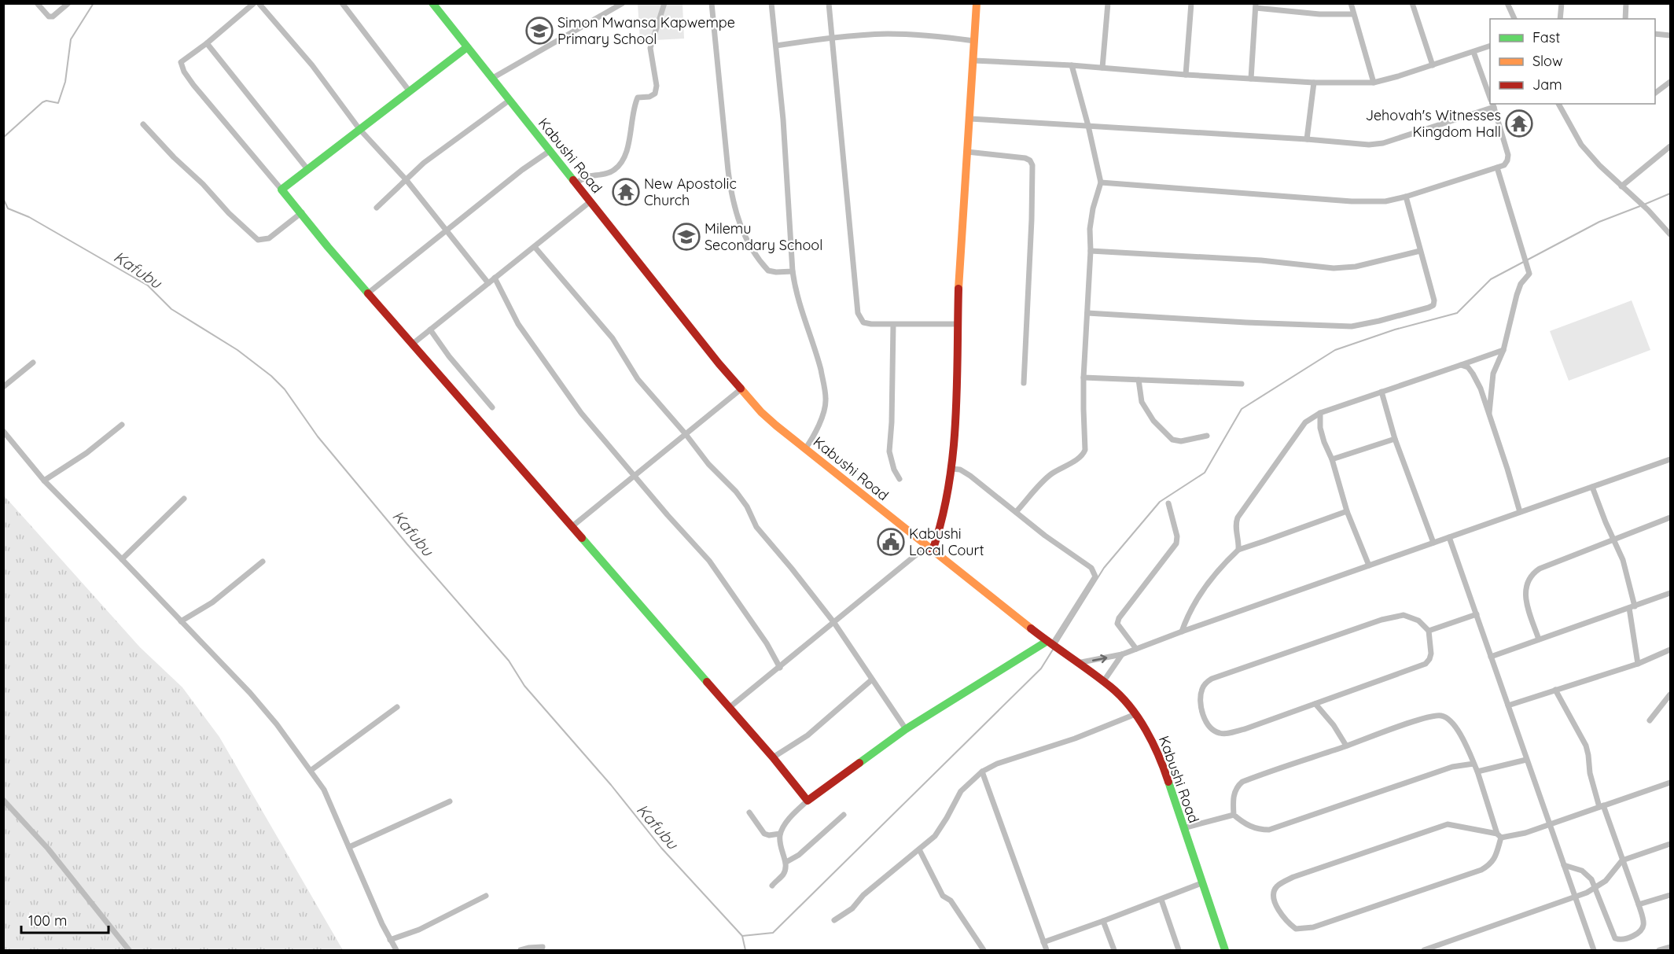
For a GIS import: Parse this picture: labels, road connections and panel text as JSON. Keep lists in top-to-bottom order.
{
  "streets": {
    "street": ["Kabushi Road"]
  },
  "water": ["Kafubu"],
  "places": {
    "school or university": ["Simon Mwansa Kapwempe Primary School", "Milemu Secondary School"],
    "temple": ["Jehovah's Witnesses Kingdom Hall", "New Apostolic Church"],
    "public building": ["Kabushi Local Court"]
  },
  "legend": ["Fast", "Slow", "Jam"],
  "scale_bar": "100 m"
}
